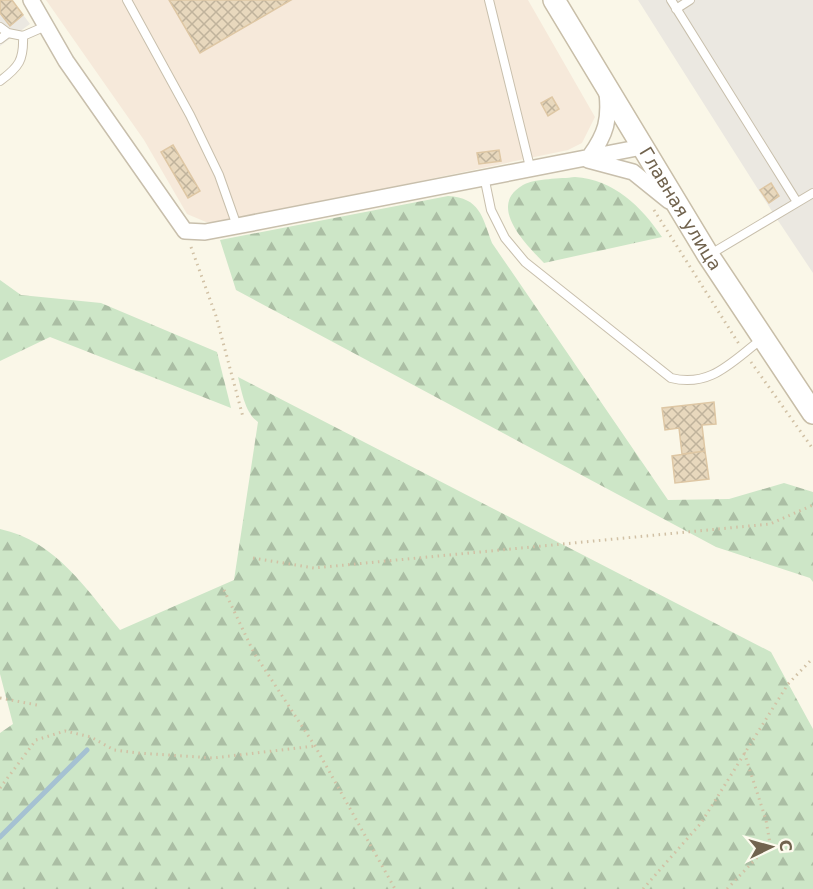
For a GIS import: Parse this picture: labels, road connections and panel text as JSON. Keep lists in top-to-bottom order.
{
  "streets": {
    "main road": ["Главная улица"]
  },
  "north": "right"
}
